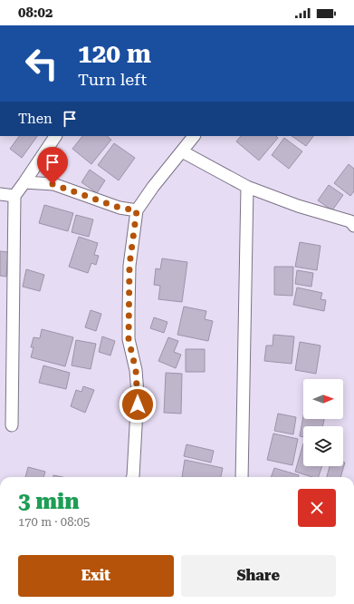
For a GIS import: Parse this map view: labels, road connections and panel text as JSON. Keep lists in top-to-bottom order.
{
  "north": "right",
  "page": {
    "status": "08:02",
    "turn": ["120 m", "Turn left"],
    "then": "Then",
    "heading": ["3 min", "170 m · 08:05"],
    "buttons": ["Exit", "Share"]
  }
}
